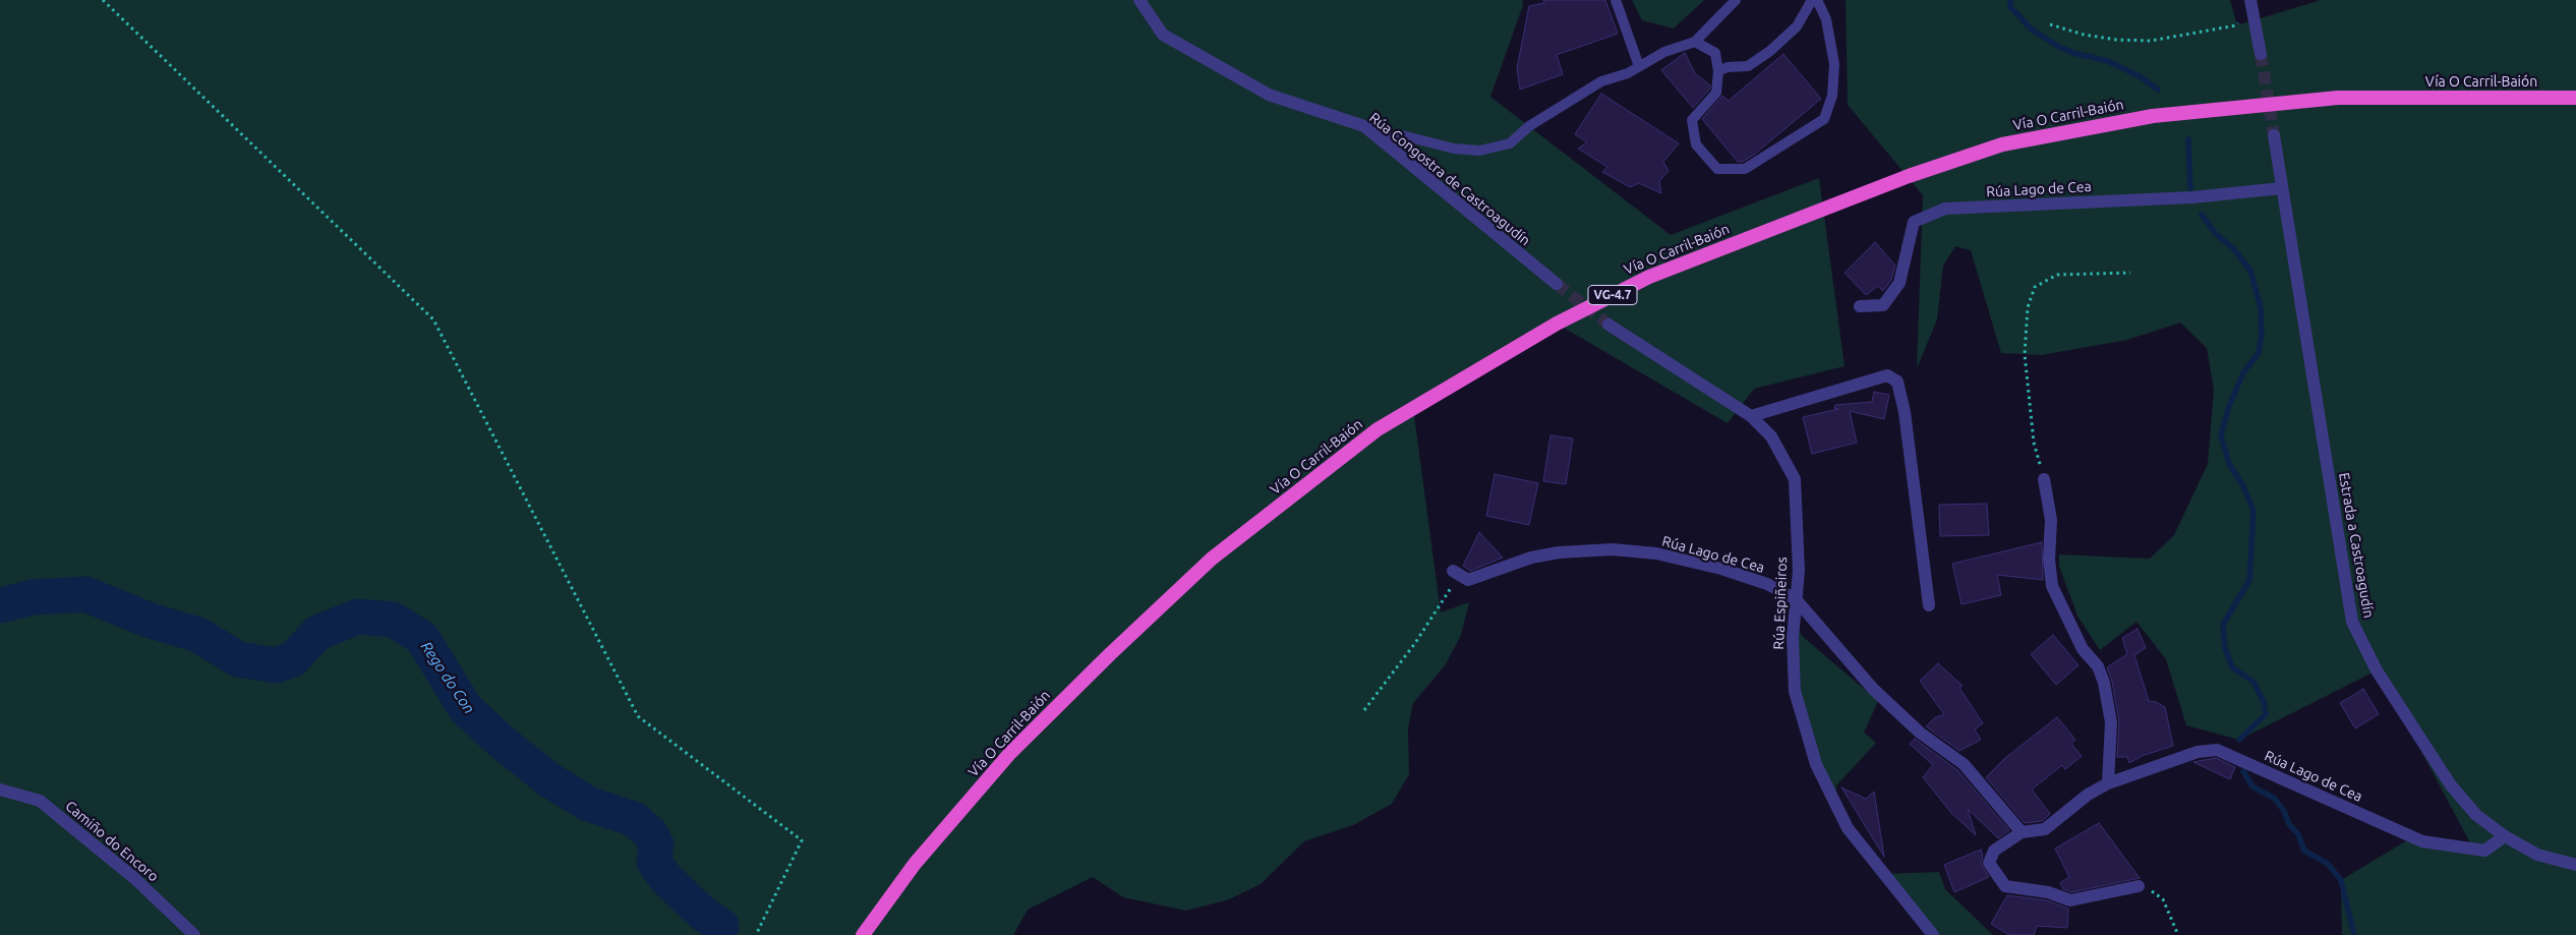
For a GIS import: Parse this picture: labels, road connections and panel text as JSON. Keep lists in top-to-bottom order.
{
  "streets": {
    "highway": ["Vía O Carril-Baión", "VG-4.7"],
    "street": [
      "Rúa Congostra de Castroagudín",
      "Rúa Lago de Cea",
      "Estrada a Castroagudín",
      "Rúa Espiñeiros",
      "Camiño do Encoro"
    ]
  },
  "crossings": [
    ["Rúa Lago de Cea", "Estrada a Castroagudín"],
    ["Rúa Lago de Cea", "Rúa Espiñeiros"]
  ],
  "water": ["Rego do Con"]
}
